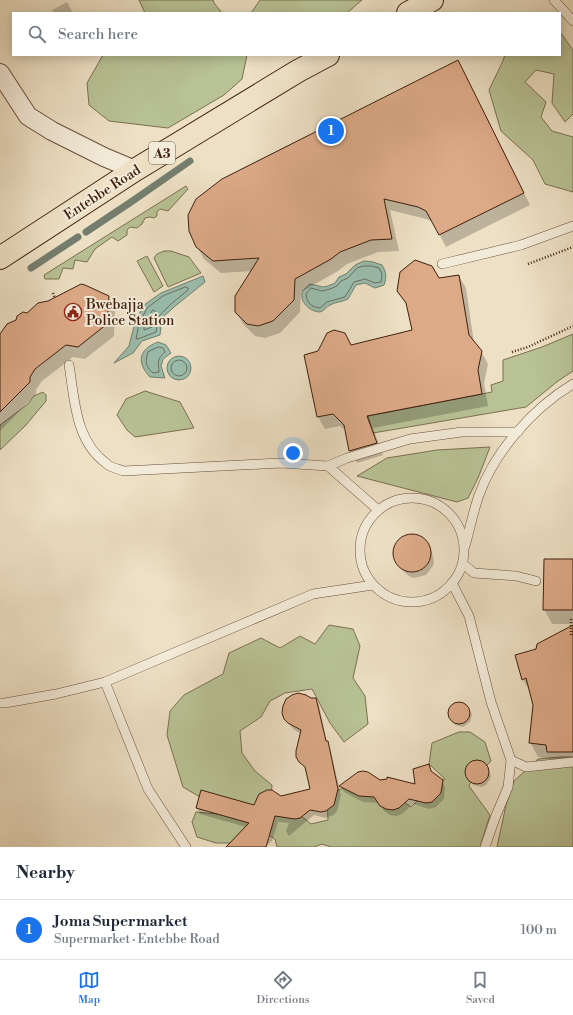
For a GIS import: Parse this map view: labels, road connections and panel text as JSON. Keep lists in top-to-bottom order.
{
  "streets": {
    "main road": ["A3", "Entebbe Road"]
  },
  "places": {
    "public building": ["Bwebajja Police Station"]
  },
  "page": {
    "search": "Search here",
    "pins": "1",
    "heading": "Nearby",
    "list": [
      {
        "mark": "1",
        "name": "Joma Supermarket",
        "note": "Supermarket · Entebbe Road",
        "value": "100 m"
      }
    ],
    "nav": ["Map", "Directions", "Saved"]
  }
}
